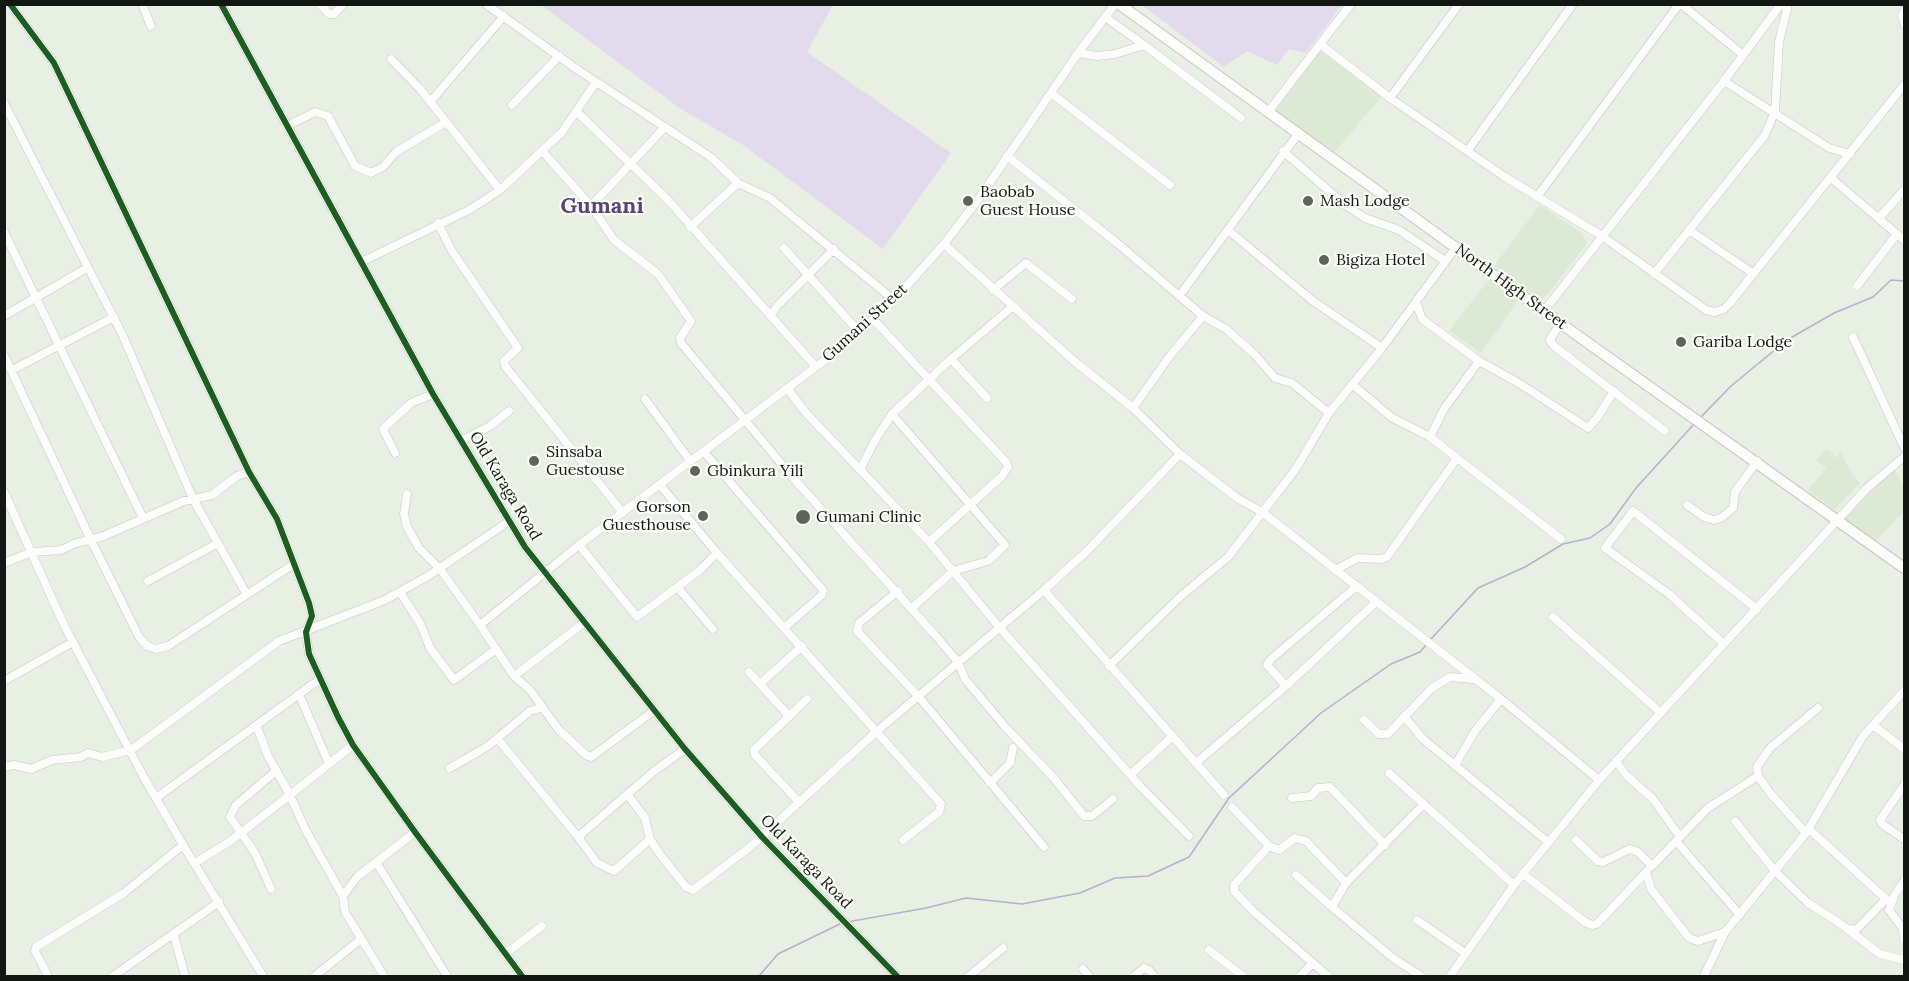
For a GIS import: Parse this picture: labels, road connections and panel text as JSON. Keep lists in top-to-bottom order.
{
  "streets": {
    "highway": ["North High Street"],
    "street": ["Gumani Street", "Old Karaga Road"]
  },
  "crossings": [
    ["North High Street", "Gumani Street"],
    ["Gumani Street", "Old Karaga Road"]
  ],
  "districts": ["Gumani"],
  "places": [
    "Baobab Guest House",
    "Mash Lodge",
    "Bigiza Hotel",
    "Gariba Lodge",
    "Sinsaba Guestouse",
    "Gbinkura Yili",
    "Gorson Guesthouse",
    "Gumani Clinic"
  ]
}
